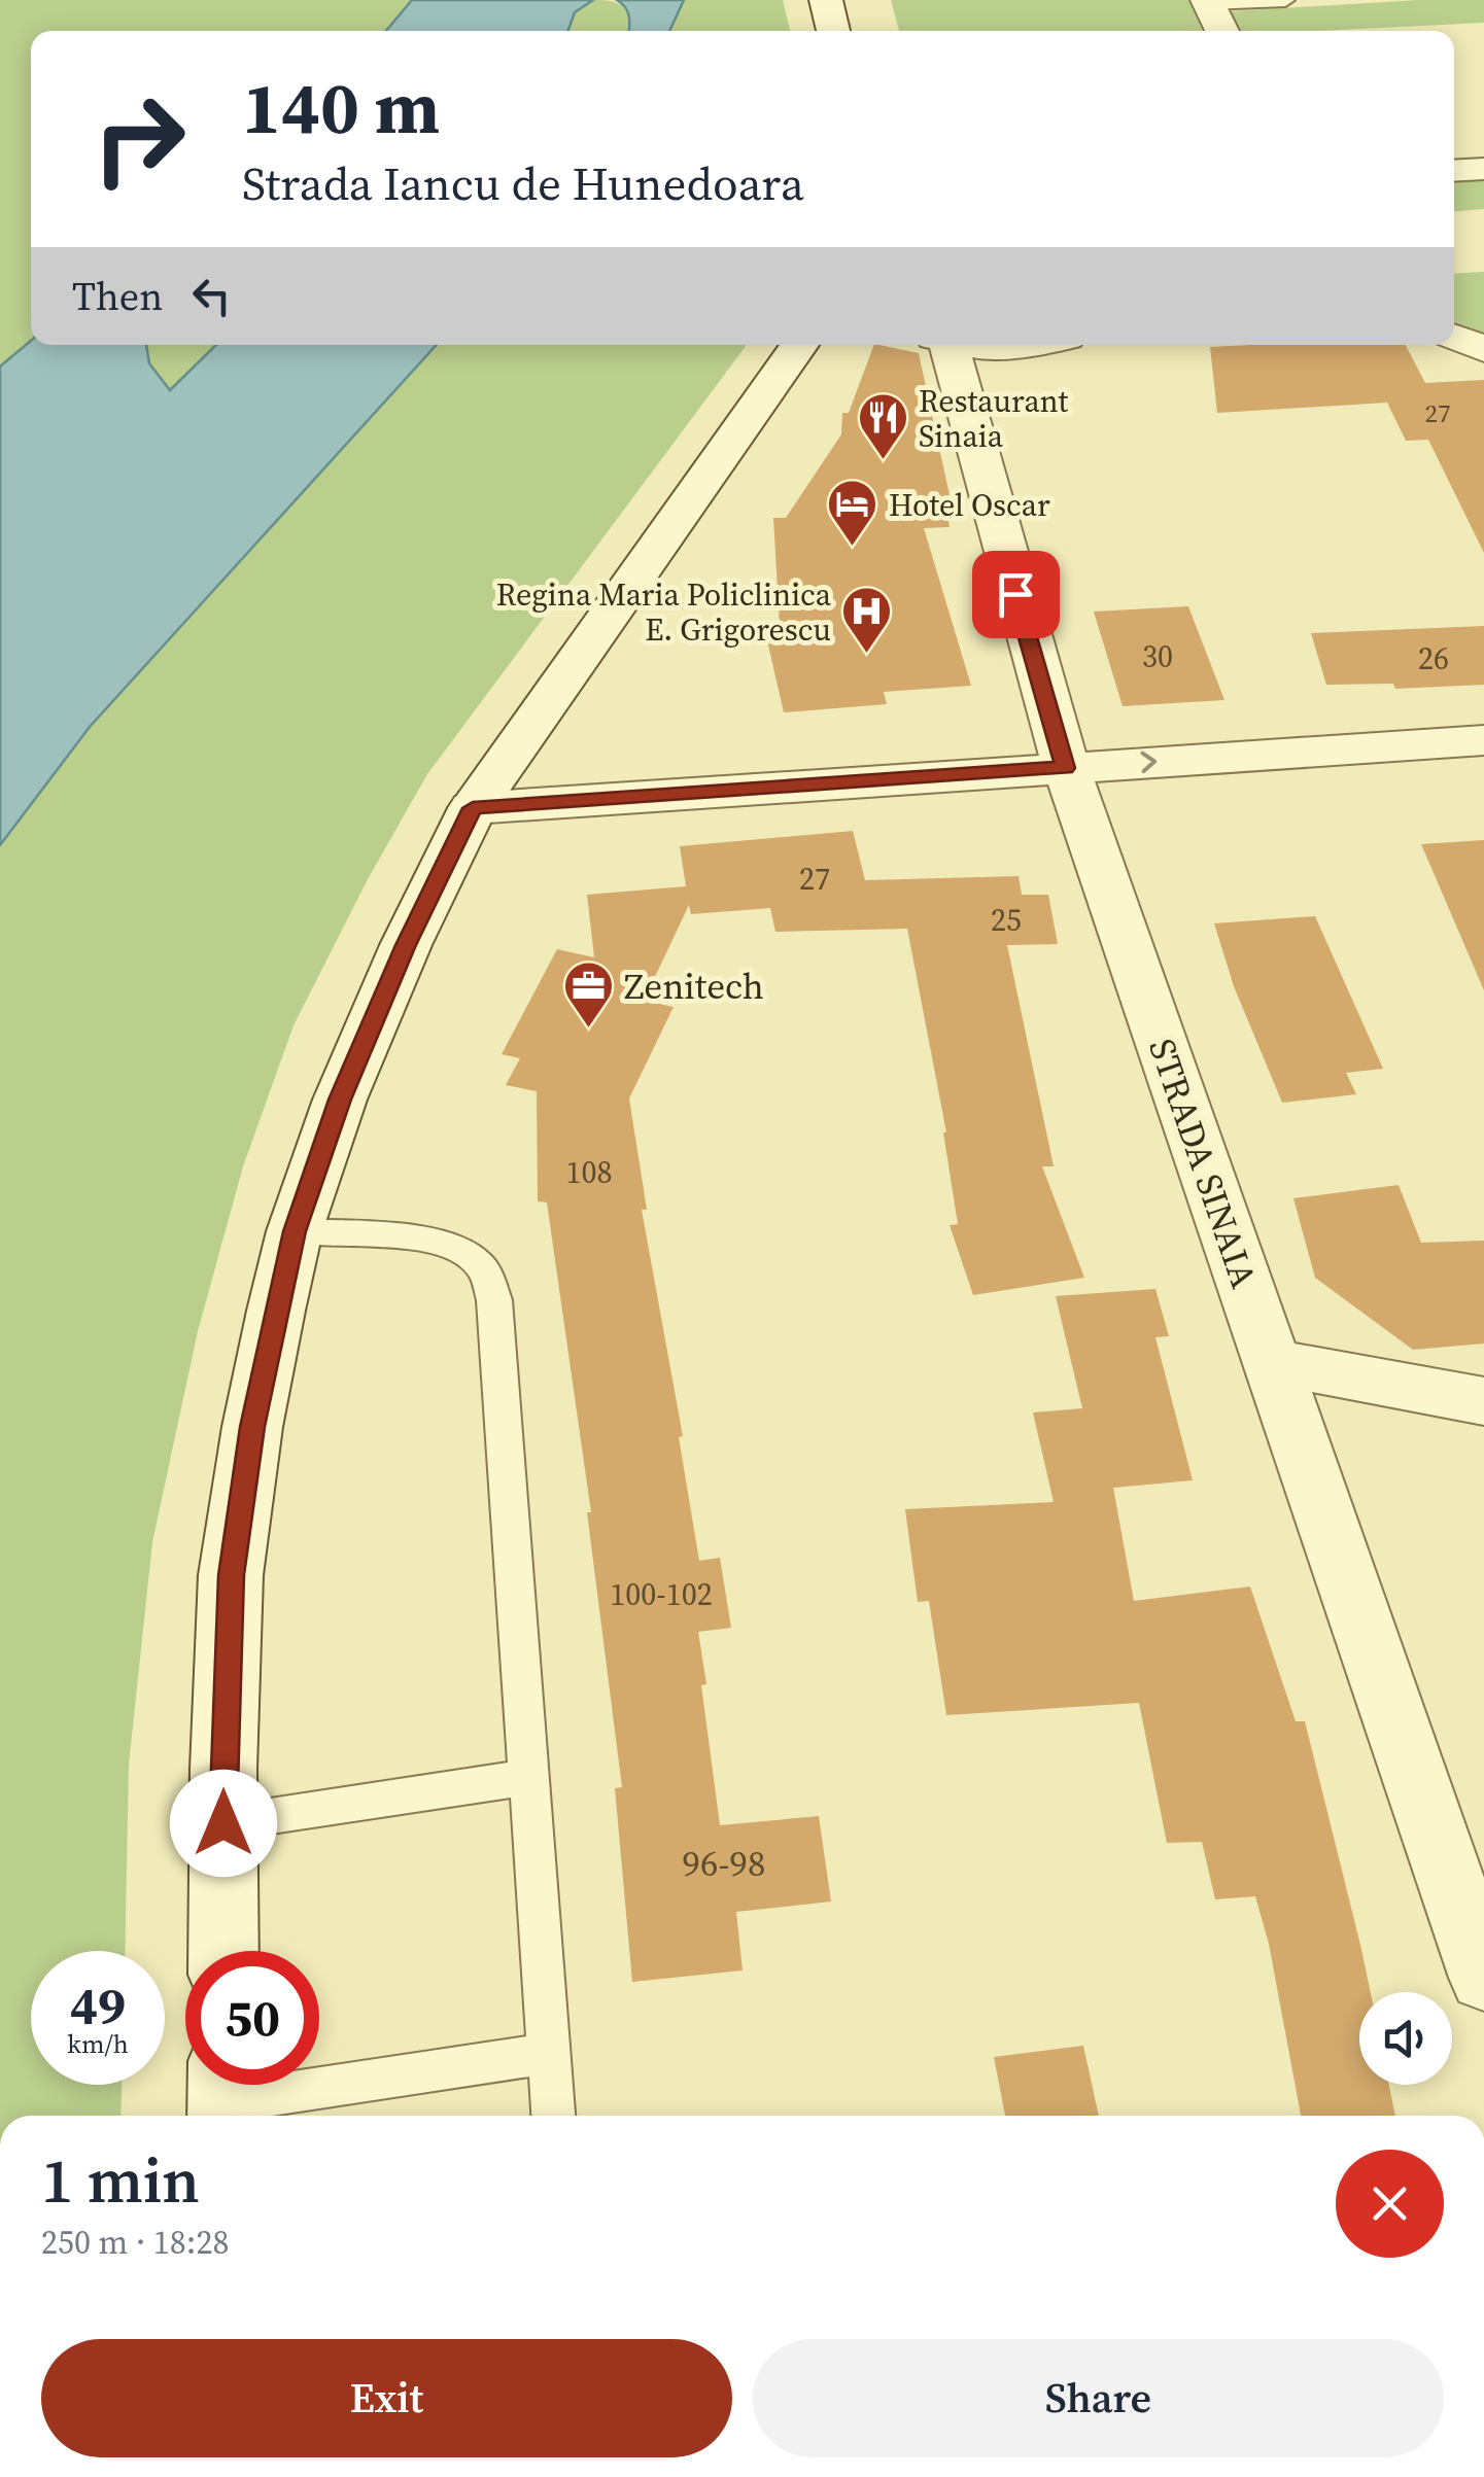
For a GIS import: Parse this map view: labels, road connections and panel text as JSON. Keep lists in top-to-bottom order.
{
  "streets": {
    "street": ["STRADA SINAIA"]
  },
  "places": {
    "restaurant": ["Restaurant Sinaia"],
    "hotel": ["Hotel Oscar"],
    "hospital": ["Regina Maria Policlinica E. Grigorescu"],
    "office": ["Zenitech"]
  },
  "house_numbers": [
    "27",
    "30",
    "26",
    "27",
    "25",
    "108",
    "100-102",
    "96-98"
  ],
  "page": {
    "turn": ["140 m", "Strada Iancu de Hunedoara"],
    "then": "Then",
    "speed": "49 km/h",
    "limit": "50",
    "heading": ["1 min", "250 m · 18:28"],
    "buttons": ["Exit", "Share"]
  }
}
